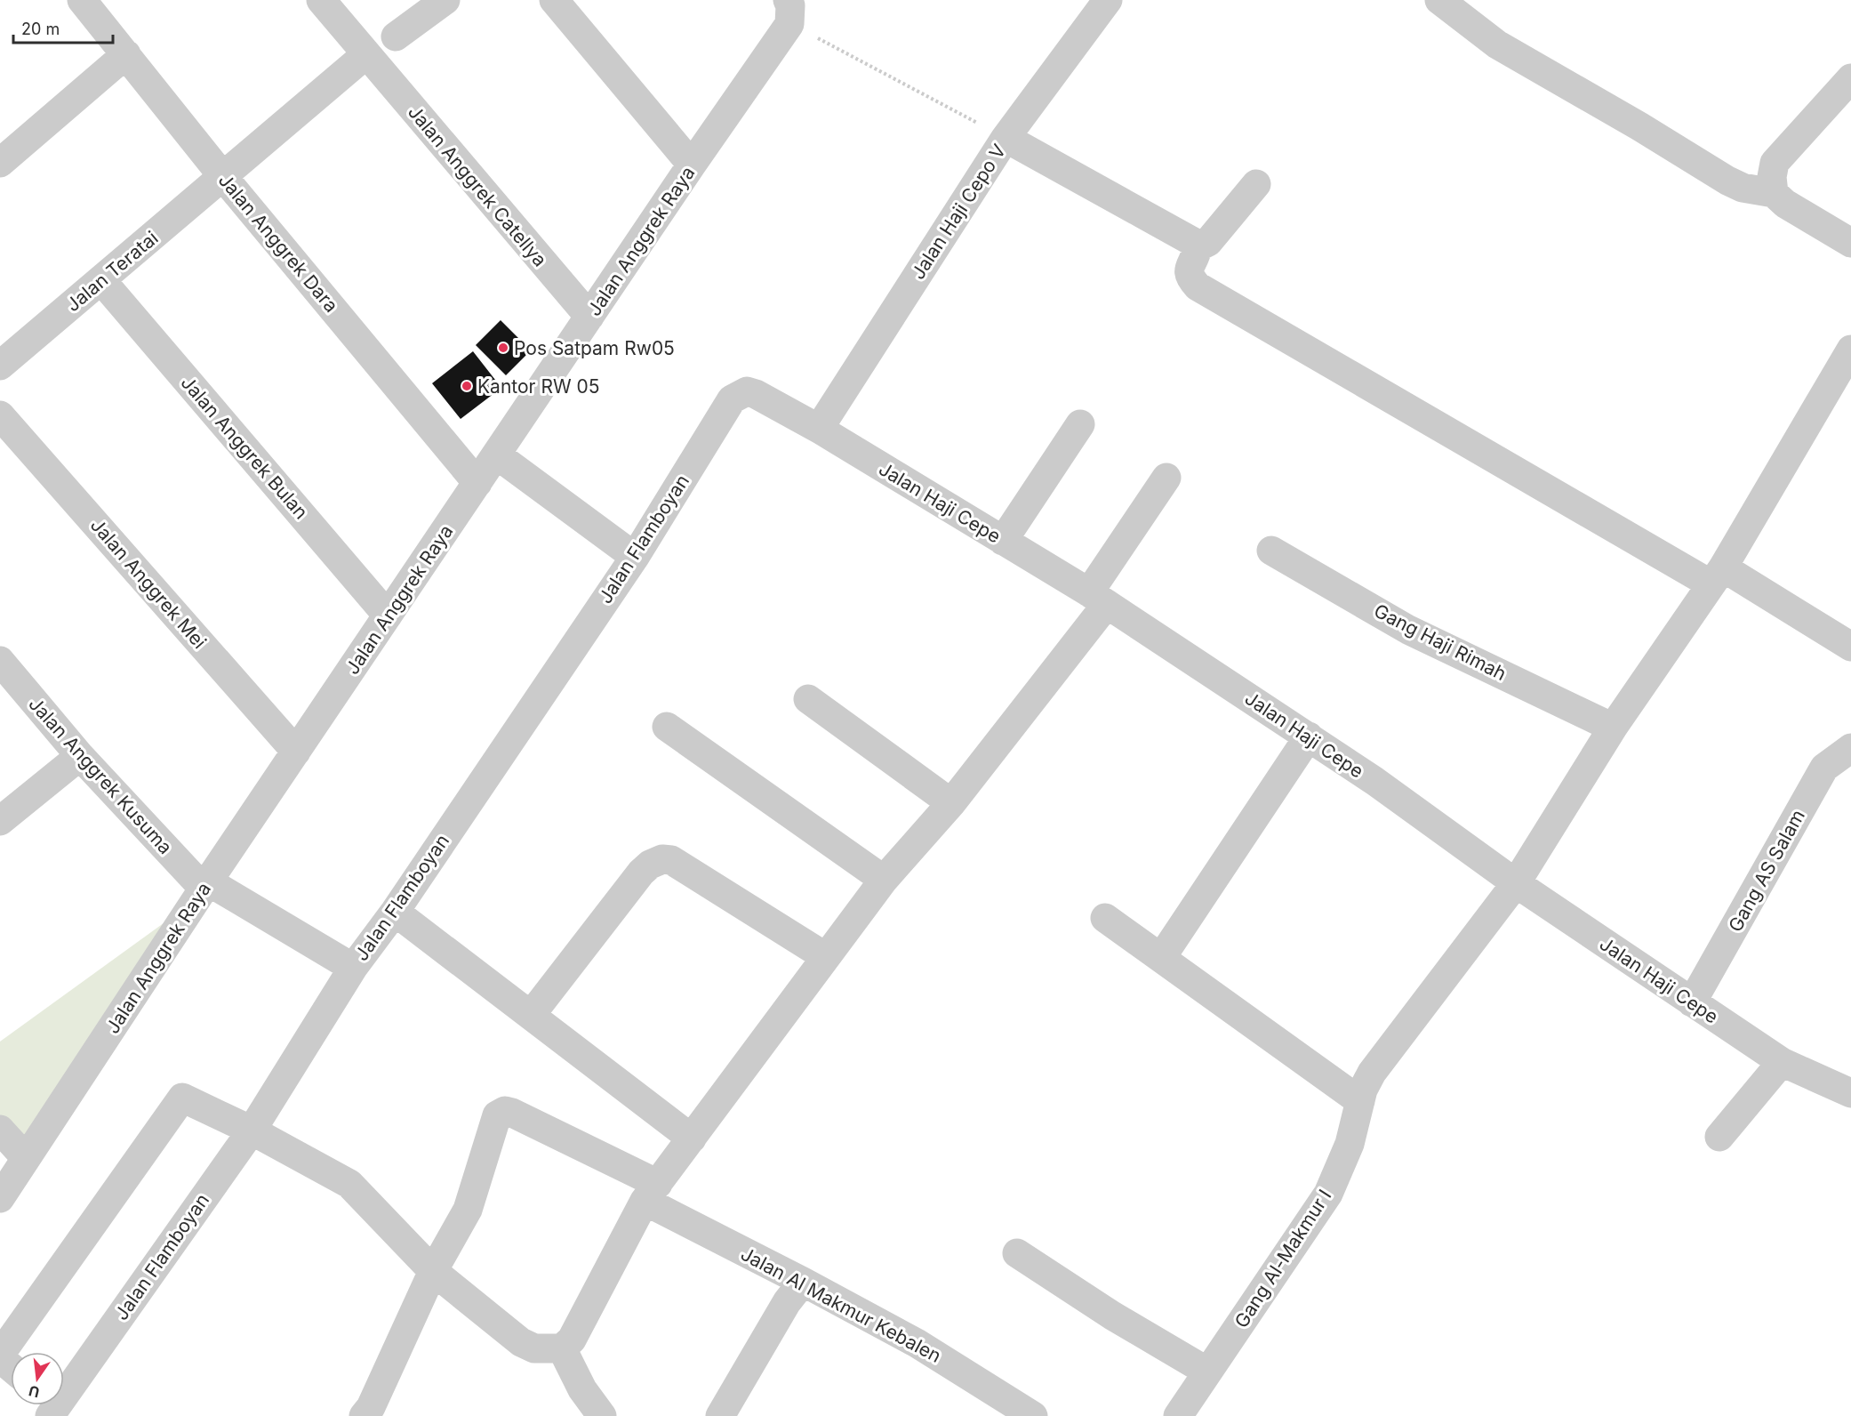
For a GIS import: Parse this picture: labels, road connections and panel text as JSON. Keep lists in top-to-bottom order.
{
  "streets": {
    "street": [
      "Jalan Anggrek Catellya",
      "Jalan Haji Cepo V",
      "Jalan Anggrek Raya",
      "Jalan Anggrek Dara",
      "Jalan Teratai",
      "Jalan Anggrek Bulan",
      "Jalan Haji Cepe",
      "Jalan Flamboyan",
      "Jalan Anggrek Mei",
      "Gang Haji Rimah",
      "Jalan Anggrek Kusuma",
      "Gang AS Salam",
      "Gang Al-Makmur I",
      "Jalan Al Makmur Kebalen"
    ]
  },
  "crossings": [
    ["Jalan Anggrek Catellya", "Jalan Anggrek Raya"],
    ["Jalan Haji Cepo V", "Jalan Haji Cepe"],
    ["Jalan Anggrek Raya", "Jalan Anggrek Dara"],
    ["Jalan Anggrek Raya", "Jalan Anggrek Bulan"],
    ["Jalan Anggrek Raya", "Jalan Anggrek Mei"],
    ["Jalan Anggrek Raya", "Jalan Anggrek Kusuma"],
    ["Jalan Anggrek Dara", "Jalan Teratai"],
    ["Jalan Teratai", "Jalan Anggrek Bulan"],
    ["Jalan Haji Cepe", "Jalan Flamboyan"],
    ["Jalan Haji Cepe", "Gang AS Salam"],
    ["Jalan Haji Cepe", "Gang Al-Makmur I"],
    ["Jalan Flamboyan", "Jalan Anggrek Kusuma"],
    ["Gang Haji Rimah", "Gang Al-Makmur I"]
  ],
  "places": ["Pos Satpam Rw05", "Kantor RW 05"],
  "scale_bar": "20 m",
  "north": "bottom"
}
